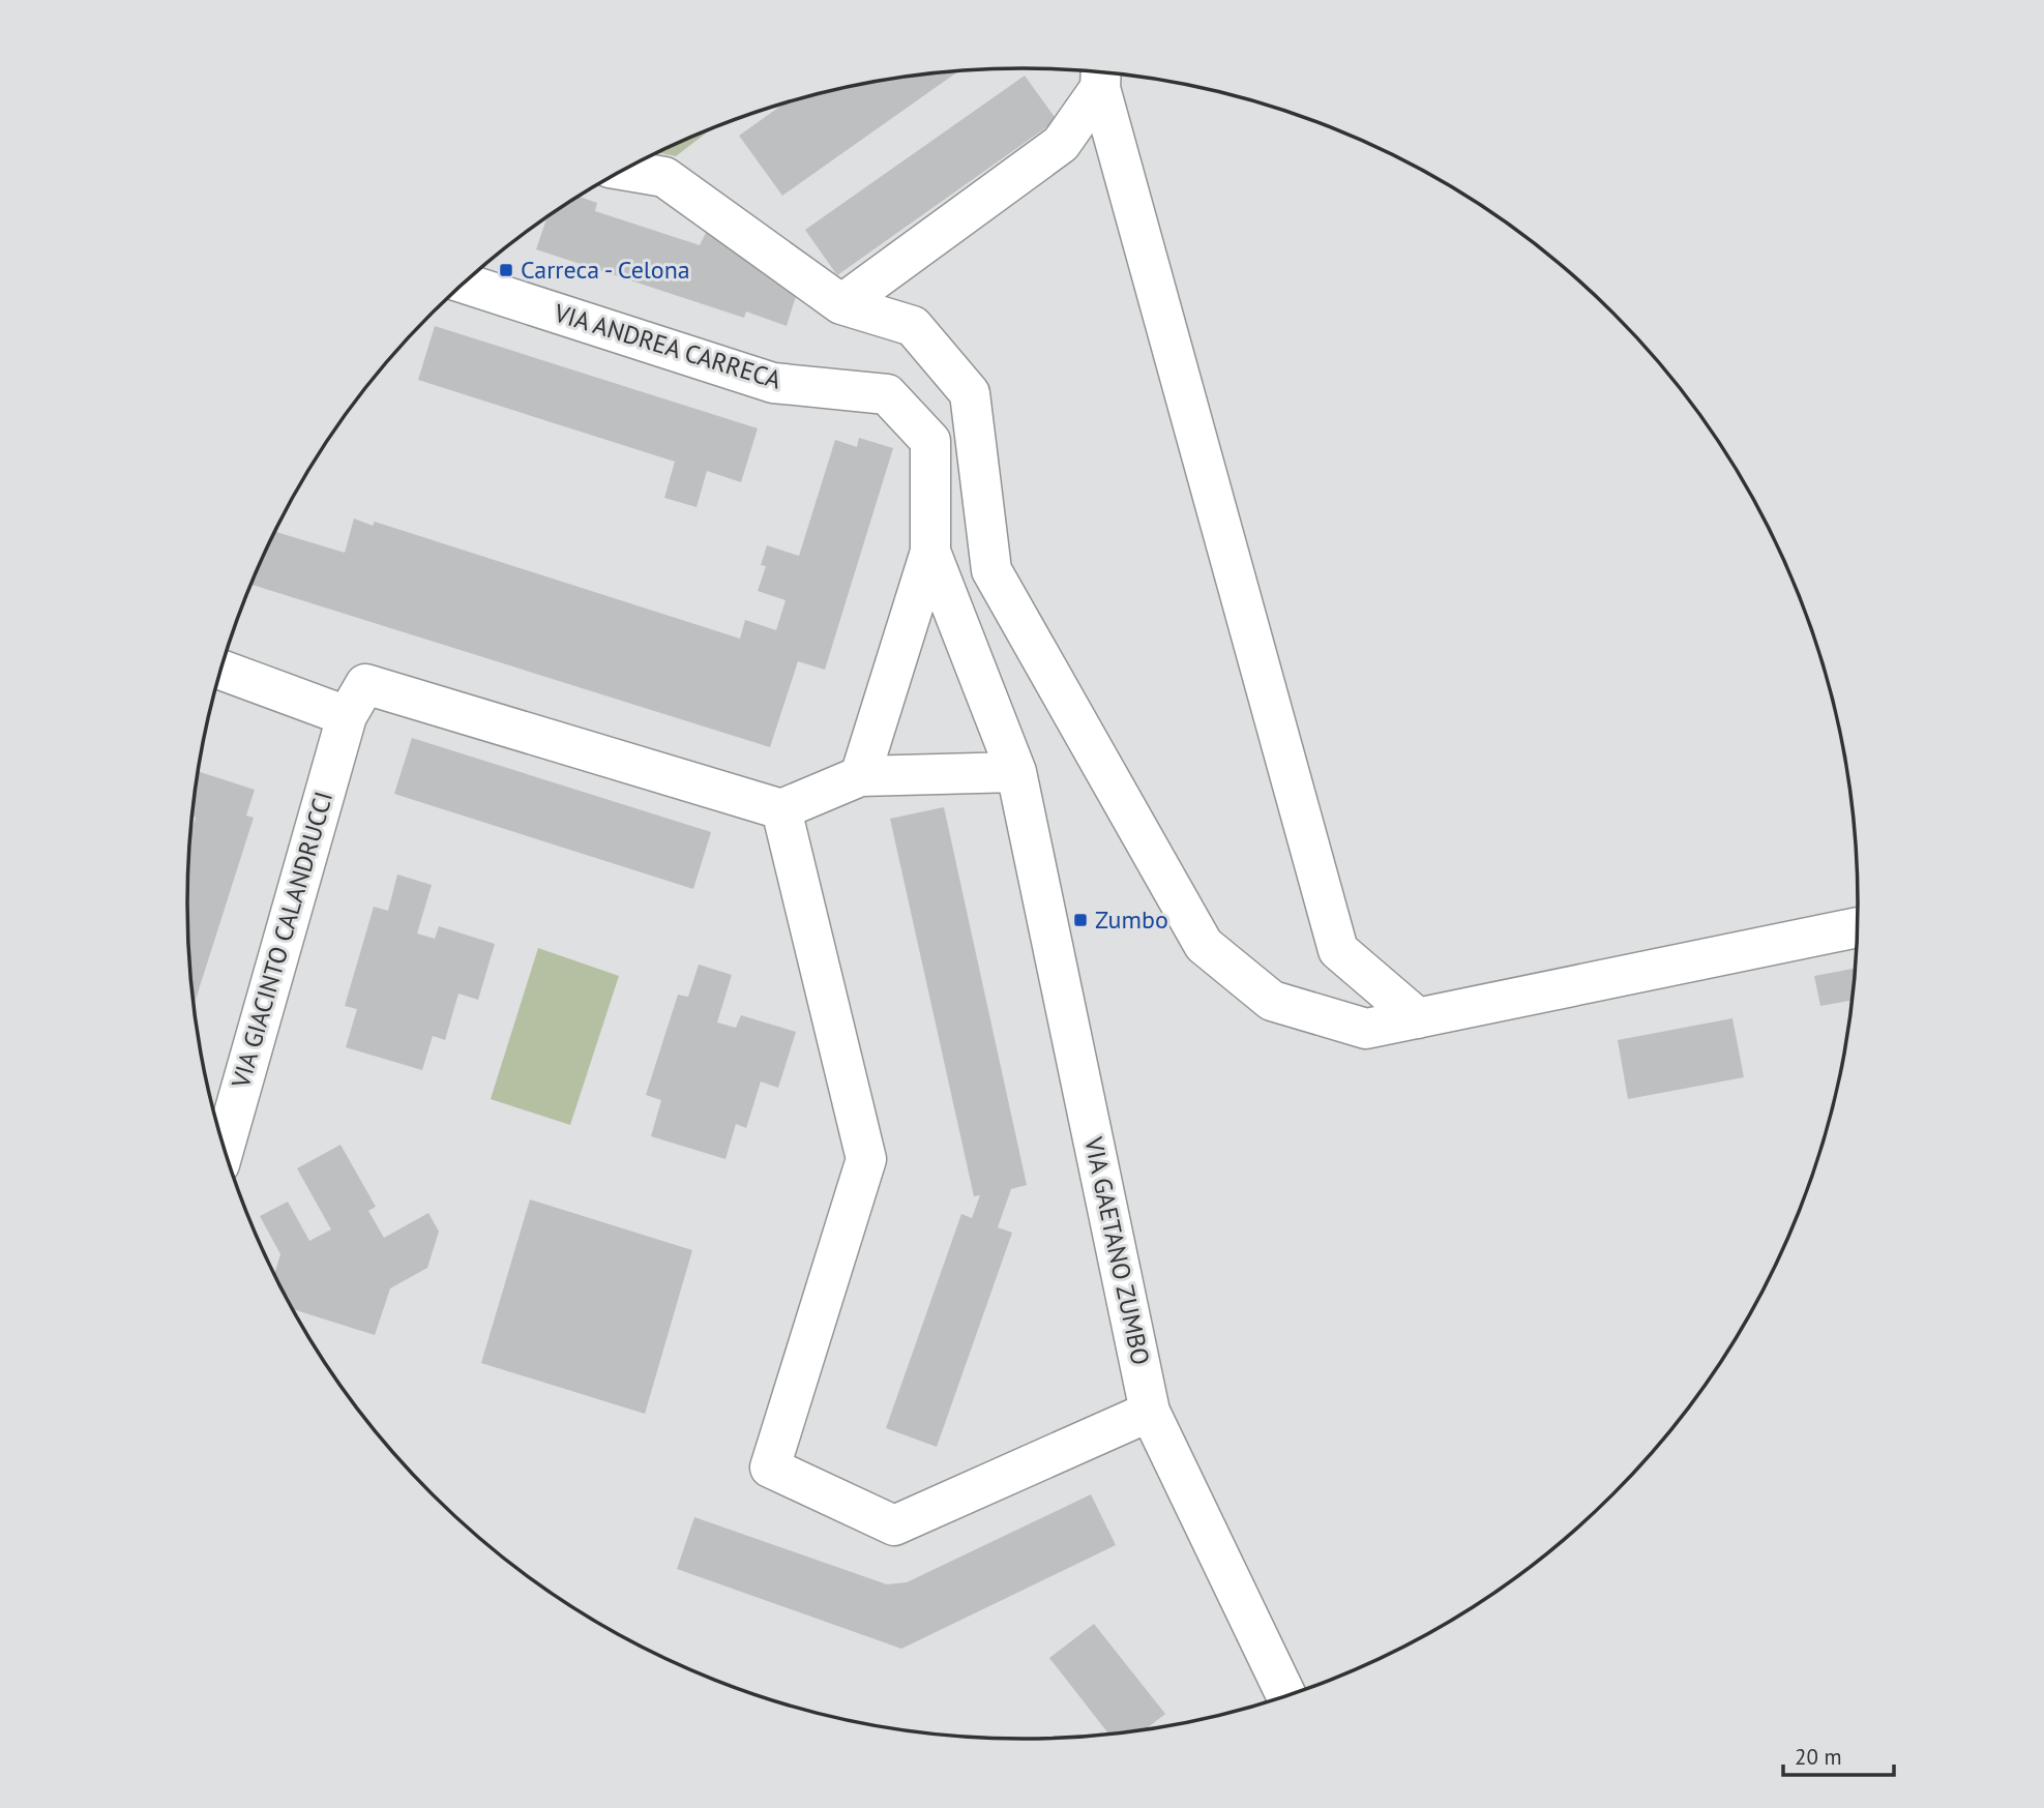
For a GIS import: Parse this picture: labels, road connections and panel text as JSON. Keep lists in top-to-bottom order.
{
  "streets": {
    "street": ["VIA ANDREA CARRECA", "VIA GIACINTO CALANDRUCCI", "VIA GAETANO ZUMBO"]
  },
  "crossings": [
    ["VIA ANDREA CARRECA", "VIA GAETANO ZUMBO"]
  ],
  "places": {
    "transit": ["Carreca - Celona", "Zumbo"]
  },
  "scale_bar": "20 m"
}
